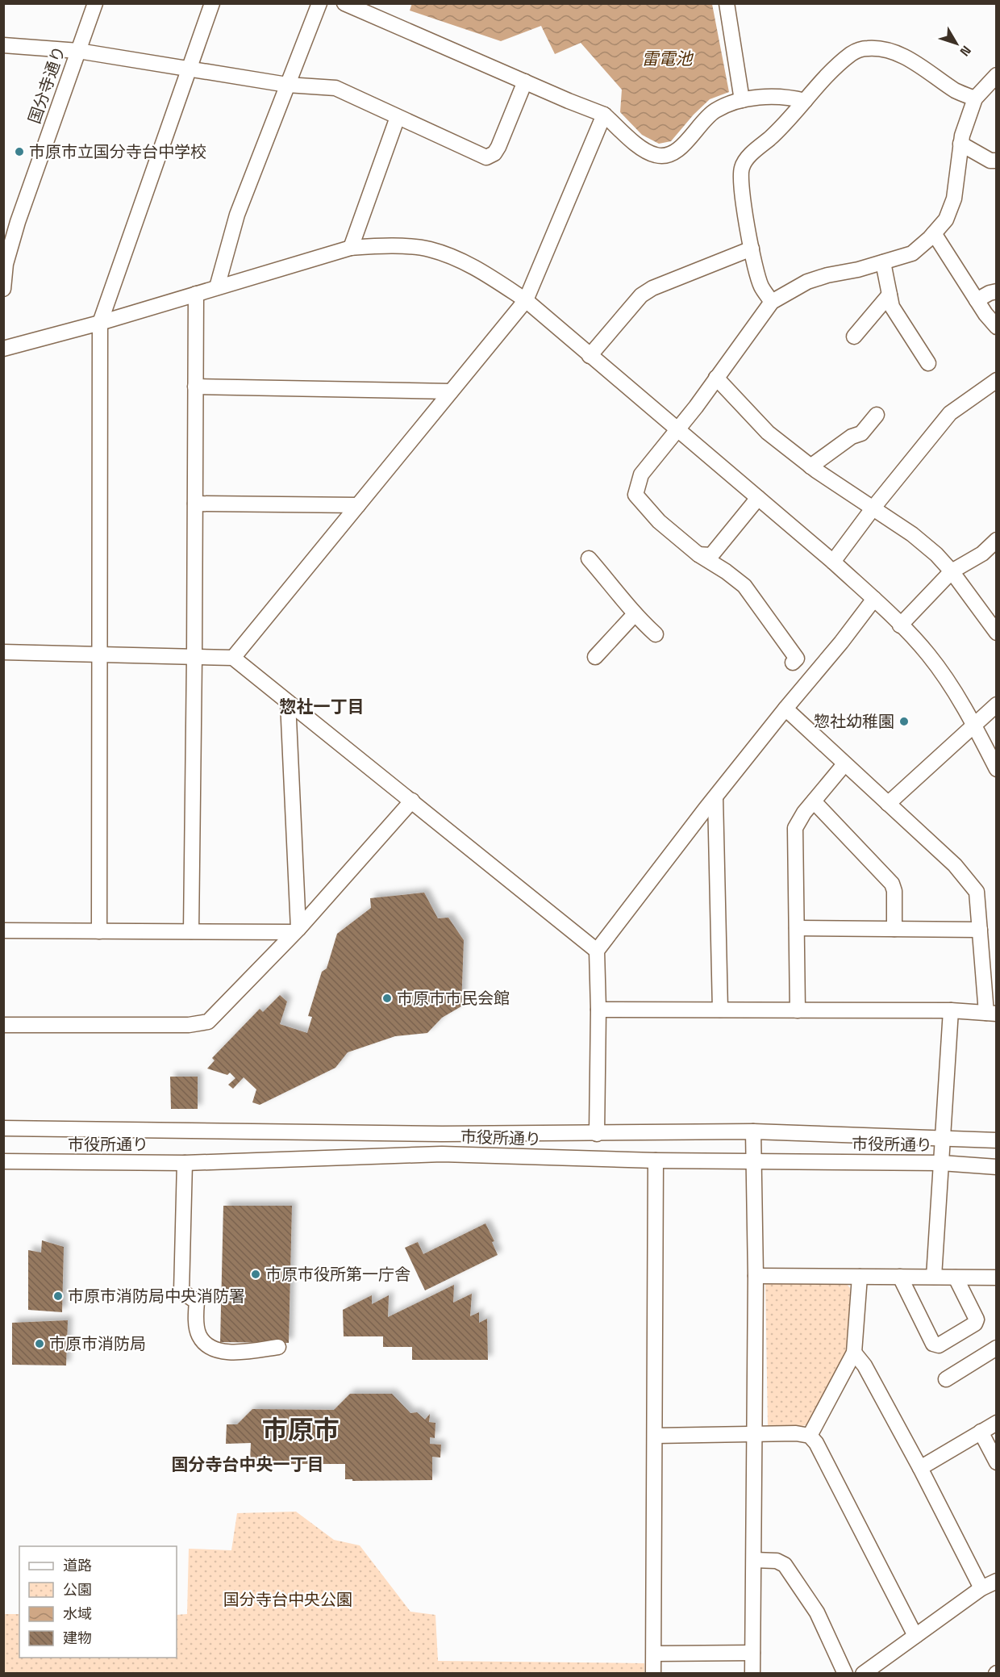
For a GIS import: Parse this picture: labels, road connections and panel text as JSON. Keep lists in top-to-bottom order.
{
  "streets": {
    "street": ["国分寺通り", "市役所通り"]
  },
  "districts": ["惣社一丁目", "市原市", "国分寺台中央一丁目"],
  "water": ["雷電池"],
  "parks": ["国分寺台中央公園"],
  "places": [
    "市原市立国分寺台中学校",
    "惣社幼稚園",
    "市原市市民会館",
    "市原市役所第一庁舎",
    "市原市消防局中央消防署",
    "市原市消防局"
  ],
  "legend": [
    "道路",
    "公園",
    "水域",
    "建物"
  ],
  "north": "bottom right"
}
